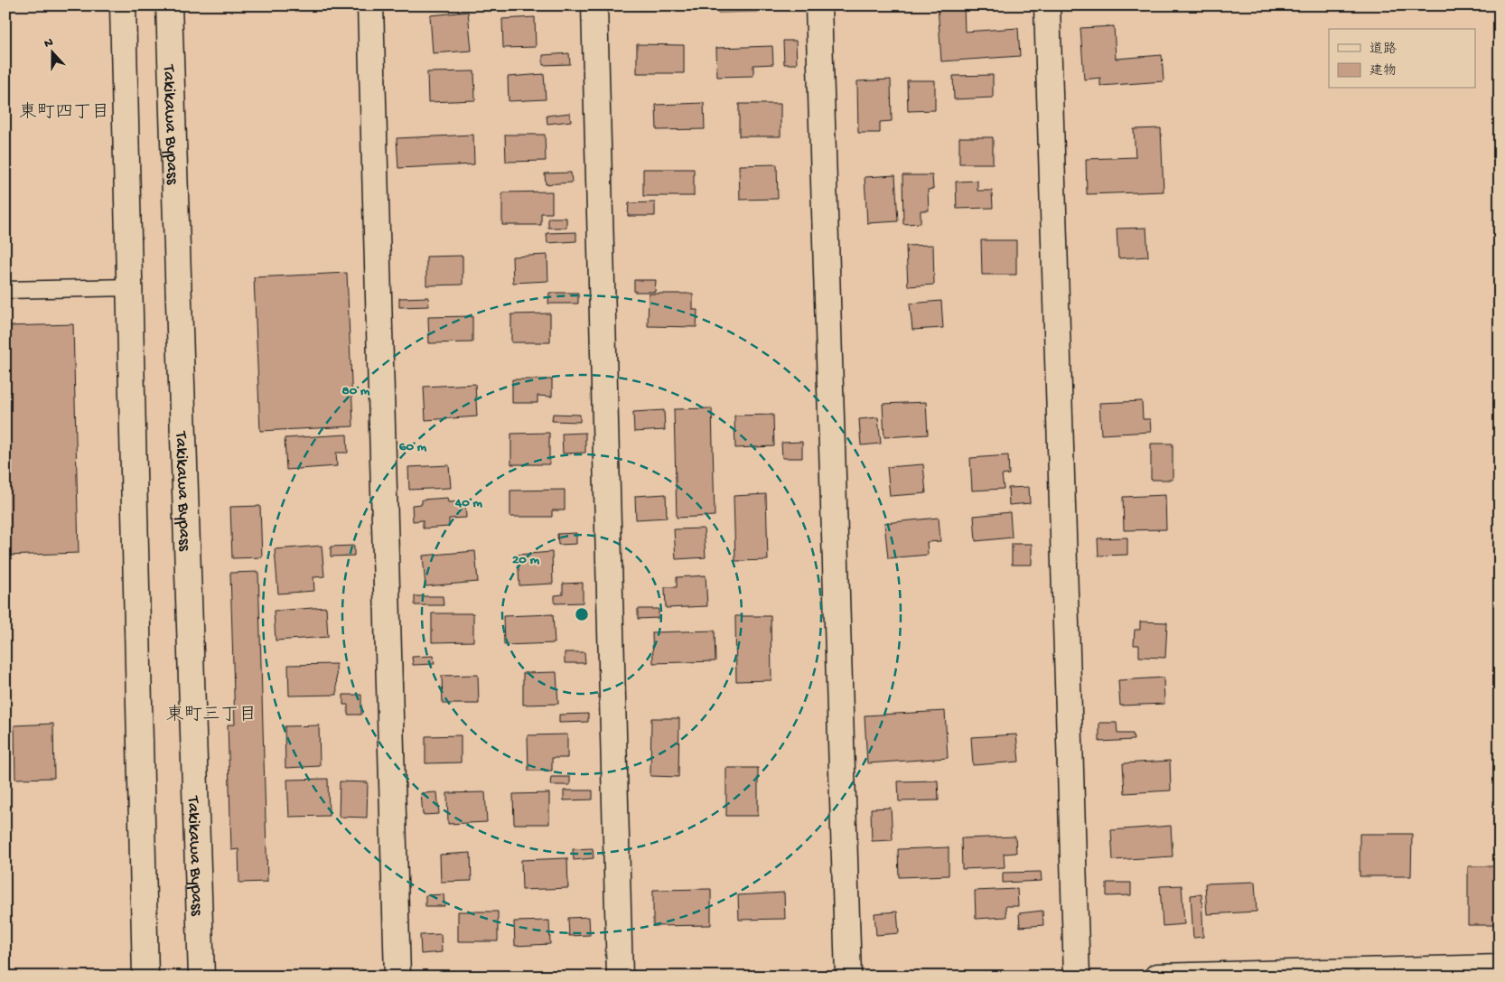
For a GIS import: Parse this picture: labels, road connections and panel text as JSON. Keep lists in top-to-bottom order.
{
  "streets": {
    "main road": ["Takikawa Bypass"]
  },
  "districts": ["東町四丁目", "東町三丁目"],
  "legend": ["道路", "建物"],
  "north": "top",
  "rings": [
    "80 m",
    "60 m",
    "40 m",
    "20 m"
  ]
}
